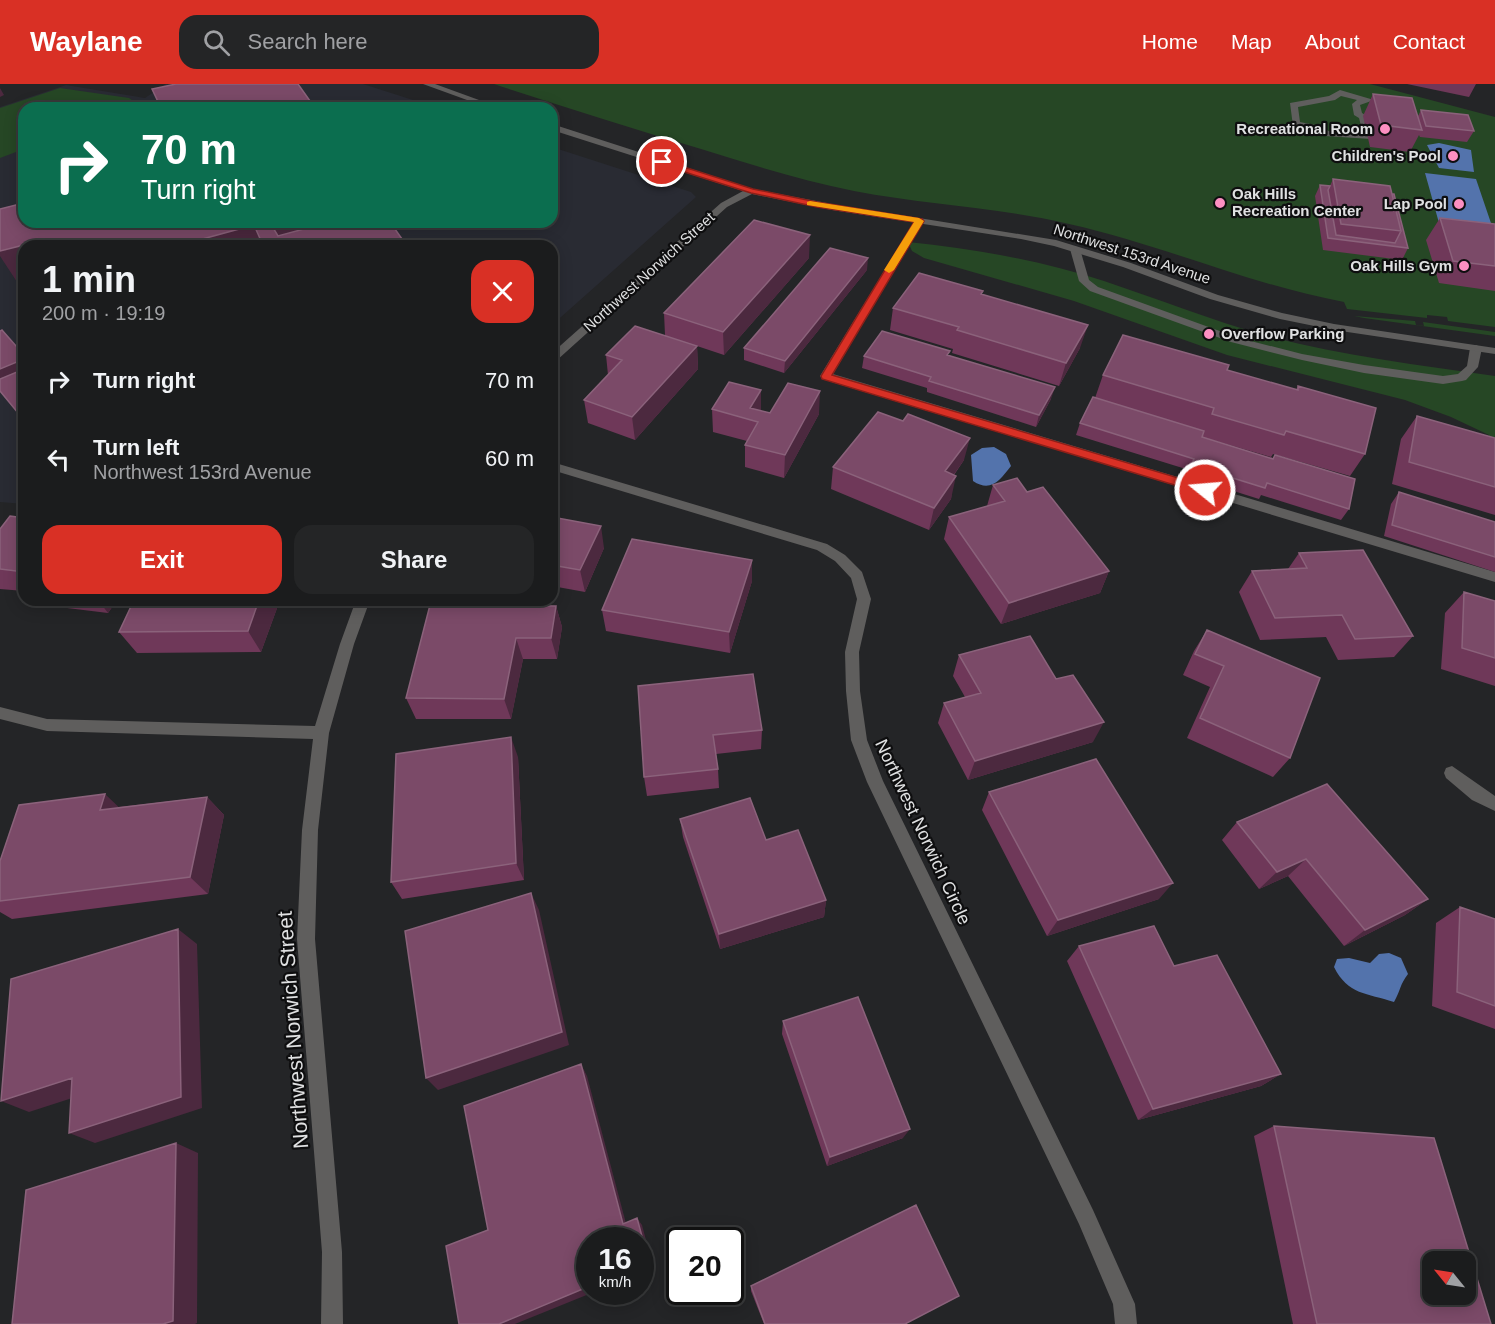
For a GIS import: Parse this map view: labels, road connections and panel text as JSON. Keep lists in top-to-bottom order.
{
  "streets": {
    "street": ["Northwest 153rd Avenue", "Northwest Norwich Street", "Northwest Norwich Circle"]
  },
  "crossings": [
    ["Northwest 153rd Avenue", "Northwest Norwich Street"]
  ],
  "places": [
    "Recreational Room",
    "Children's Pool",
    "Oak Hills Recreation Center",
    "Lap Pool",
    "Oak Hills Gym",
    "Overflow Parking"
  ],
  "north": "top left",
  "page": {
    "header": "Waylane",
    "search": "Search here",
    "nav": [
      "Home",
      "Map",
      "About",
      "Contact"
    ],
    "turn": ["70 m", "Turn right"],
    "heading": ["1 min", "200 m · 19:19"],
    "list": [
      {
        "name": "Turn right",
        "value": "70 m"
      },
      {
        "name": "Turn left",
        "note": "Northwest 153rd Avenue",
        "value": "60 m"
      }
    ],
    "buttons": ["Exit", "Share"],
    "speed": "16 km/h",
    "limit": "20"
  }
}
